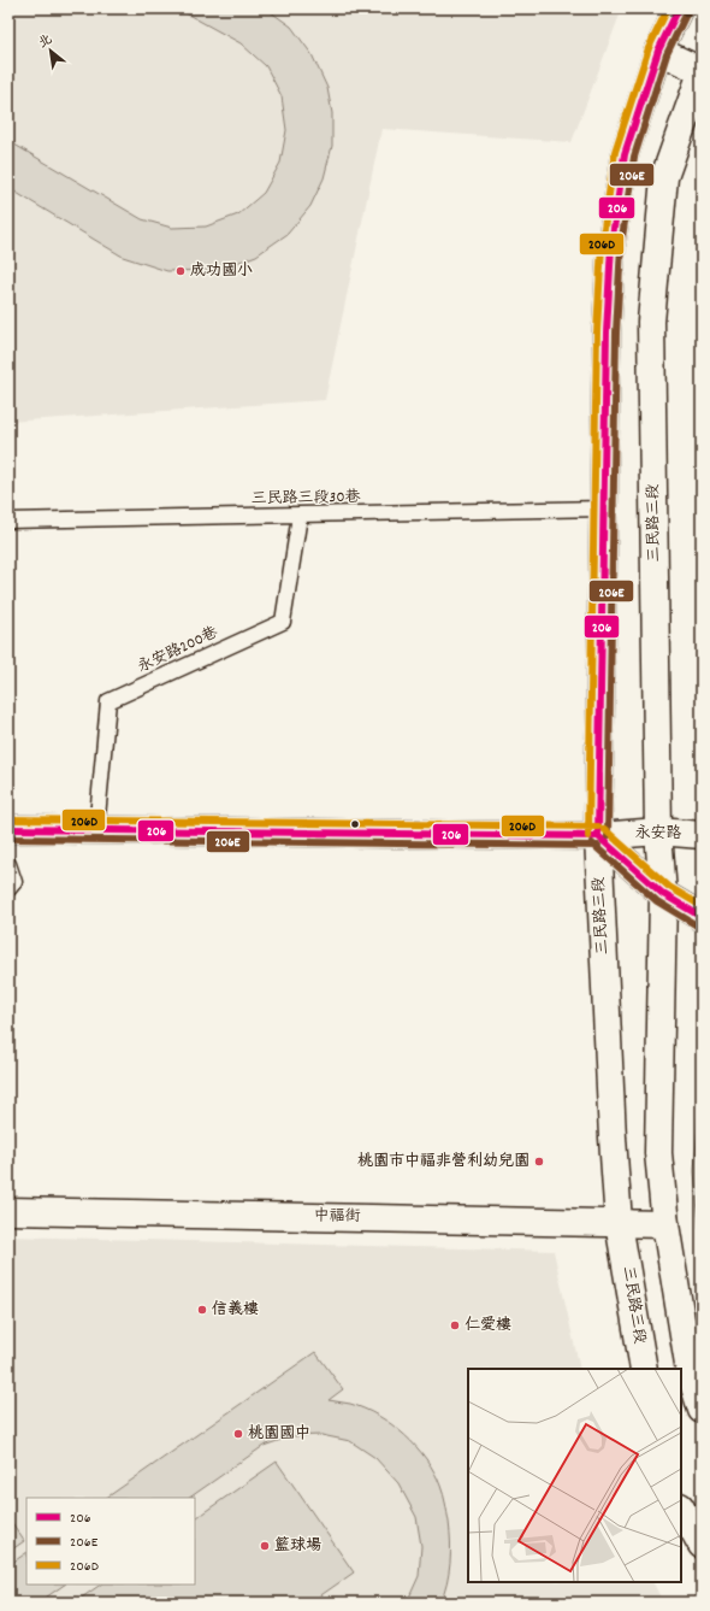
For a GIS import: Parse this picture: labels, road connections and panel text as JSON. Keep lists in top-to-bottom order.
{
  "streets": {
    "main road": ["三民路三段", "永安路", "中福街"],
    "lane": ["三民路三段30巷", "永安路200巷"]
  },
  "crossings": [
    ["三民路三段30巷", "三民路三段"],
    ["三民路三段30巷", "永安路200巷"],
    ["三民路三段", "永安路"],
    ["三民路三段", "中福街"],
    ["永安路200巷", "永安路"]
  ],
  "places": [
    "成功國小",
    "桃園市中福非營利幼兒園",
    "信義樓",
    "仁愛樓",
    "桃園國中",
    "籃球場"
  ],
  "lines": ["transit line 206", "transit line 206D", "transit line 206E"],
  "legend": ["206", "206E", "206D"],
  "north": "top left"
}
